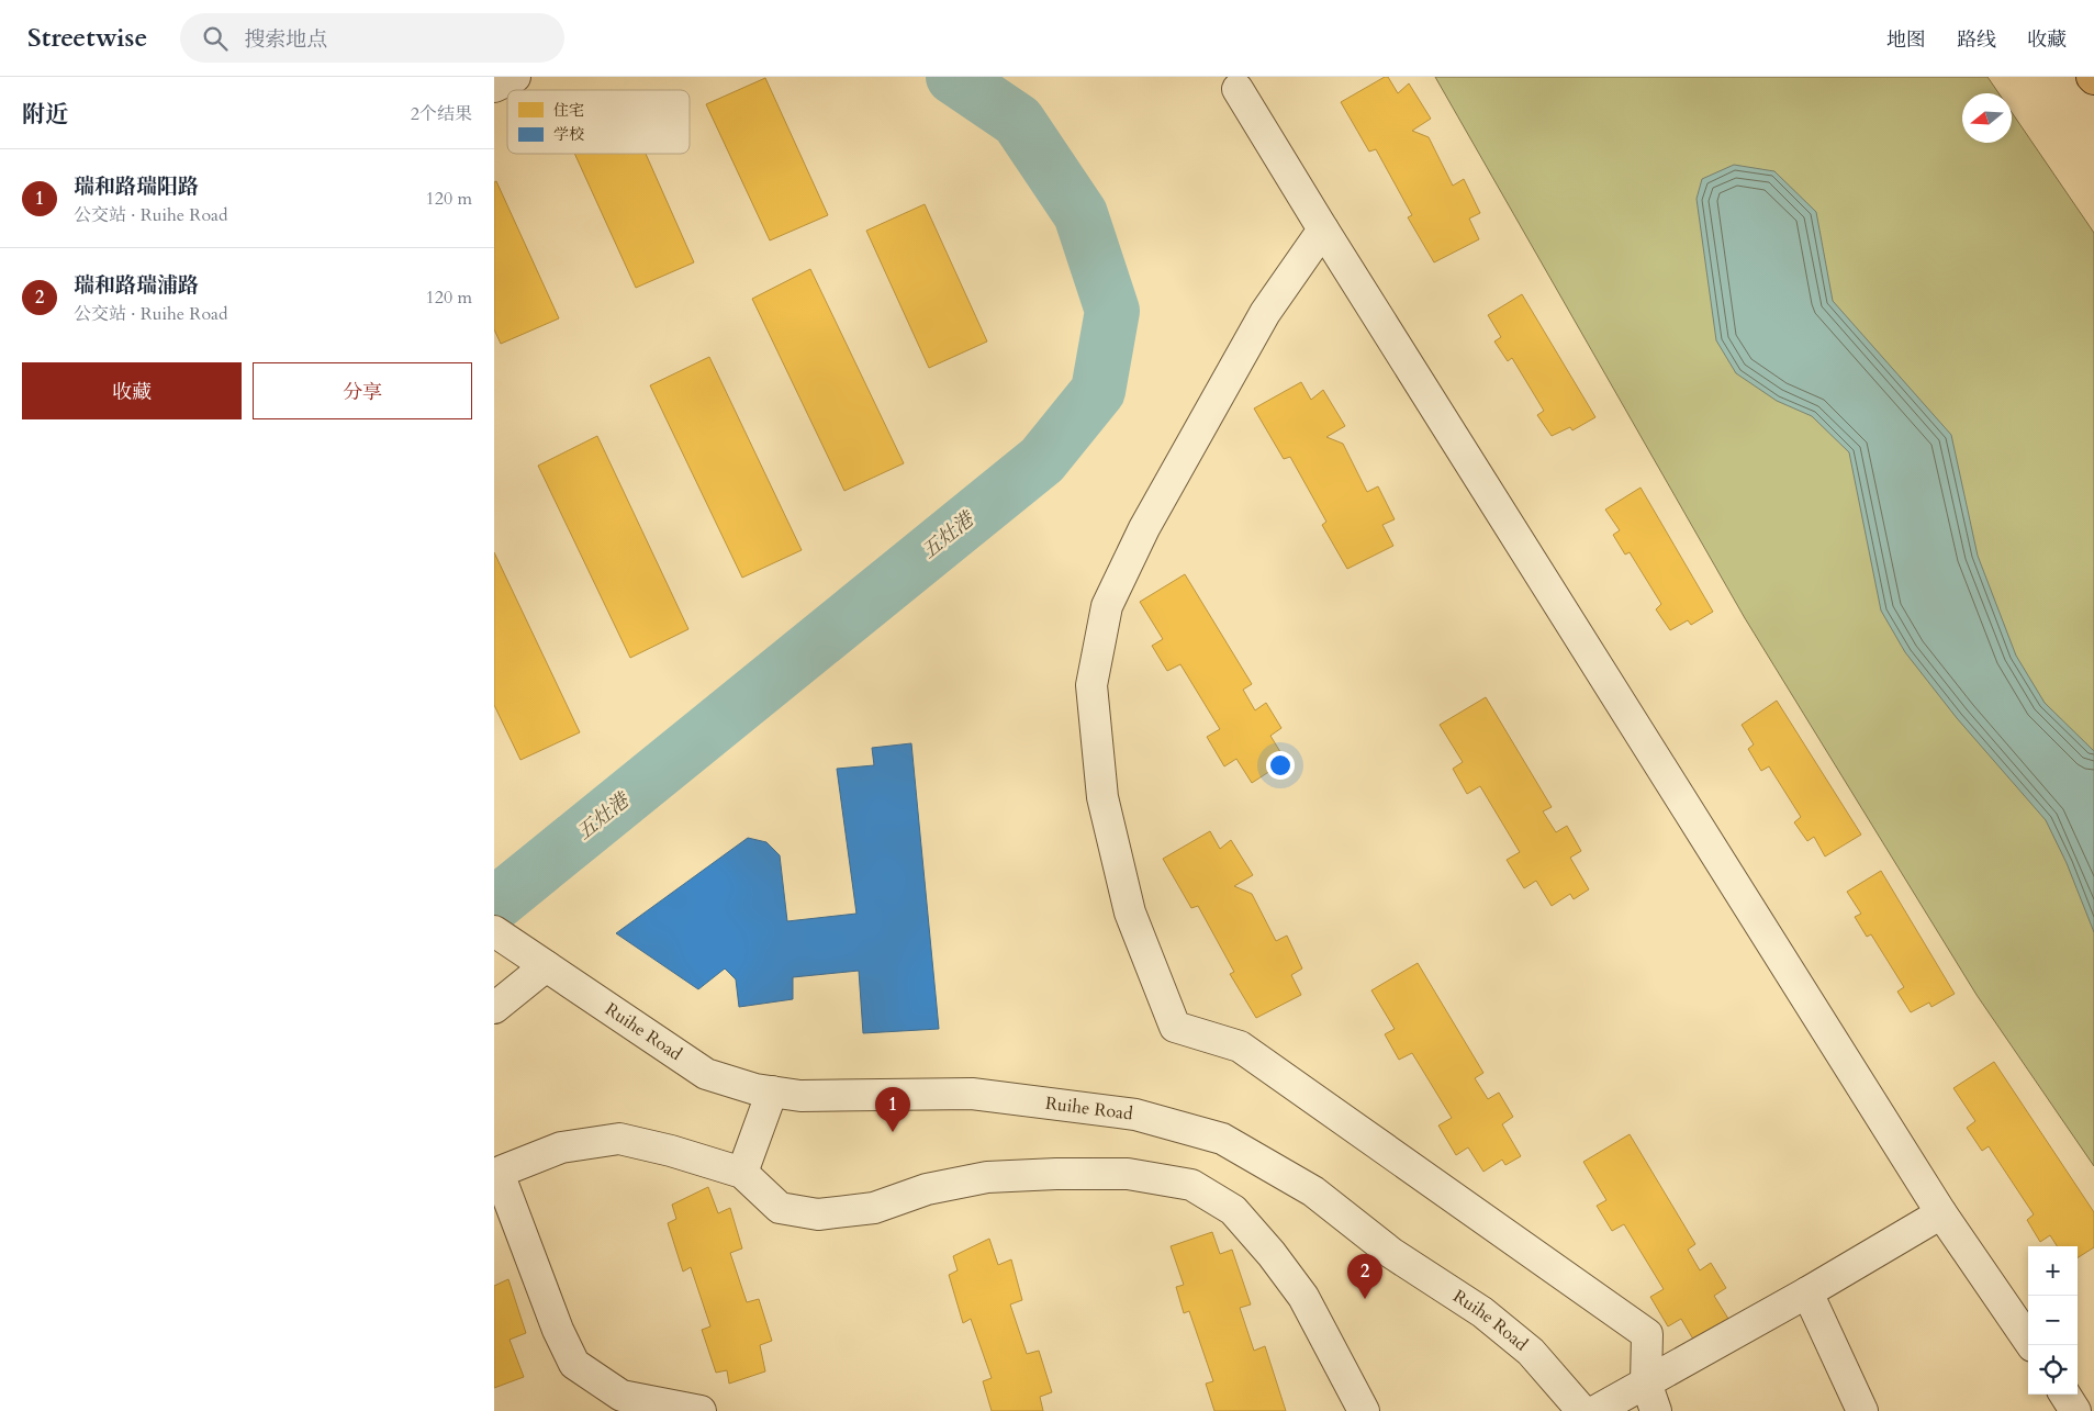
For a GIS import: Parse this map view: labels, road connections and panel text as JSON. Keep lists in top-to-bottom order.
{
  "streets": {
    "street": ["Ruihe Road"]
  },
  "water": ["五灶港"],
  "legend": ["住宅", "学校"],
  "north": "left",
  "page": {
    "header": "Streetwise",
    "search": "搜索地点",
    "nav": ["地图", "路线", "收藏"],
    "heading": ["附近", "2个结果"],
    "list": [
      {
        "mark": "1",
        "name": "瑞和路瑞阳路",
        "note": "公交站 · Ruihe Road",
        "value": "120 m"
      },
      {
        "mark": "2",
        "name": "瑞和路瑞浦路",
        "note": "公交站 · Ruihe Road",
        "value": "120 m"
      }
    ],
    "buttons": ["收藏", "分享"],
    "pins": ["1", "2"],
    "map_buttons": ["+", "−"]
  }
}
